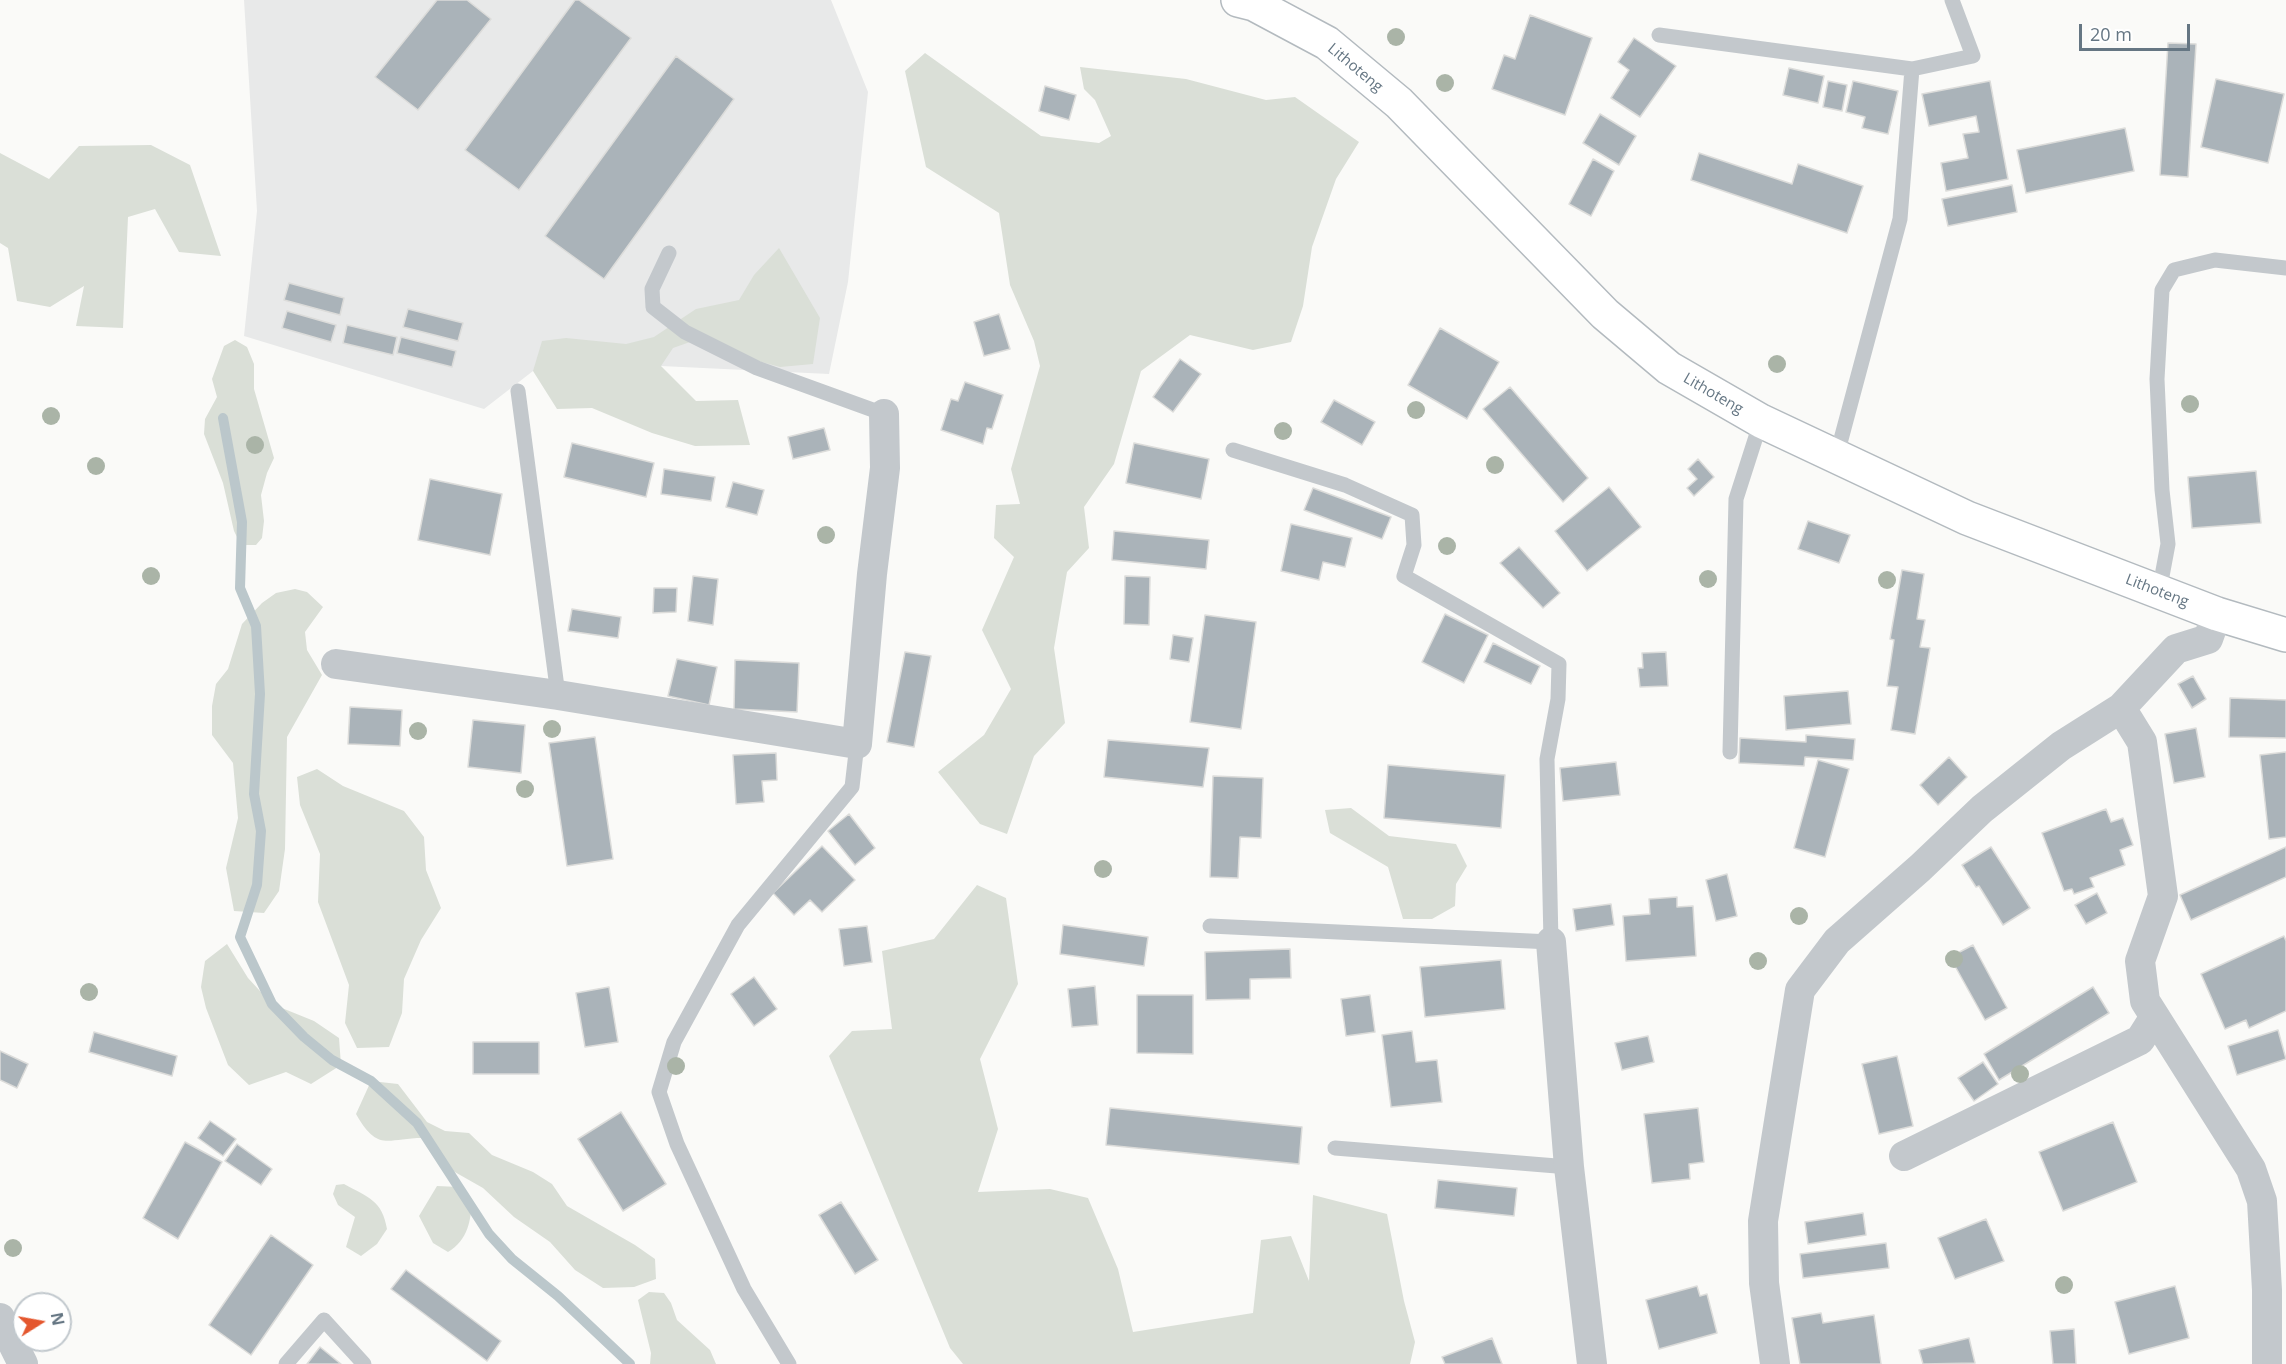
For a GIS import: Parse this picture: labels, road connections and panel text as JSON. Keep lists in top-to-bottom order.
{
  "streets": {
    "main road": ["Lithoteng"]
  },
  "scale_bar": "20 m",
  "north": "right"
}
